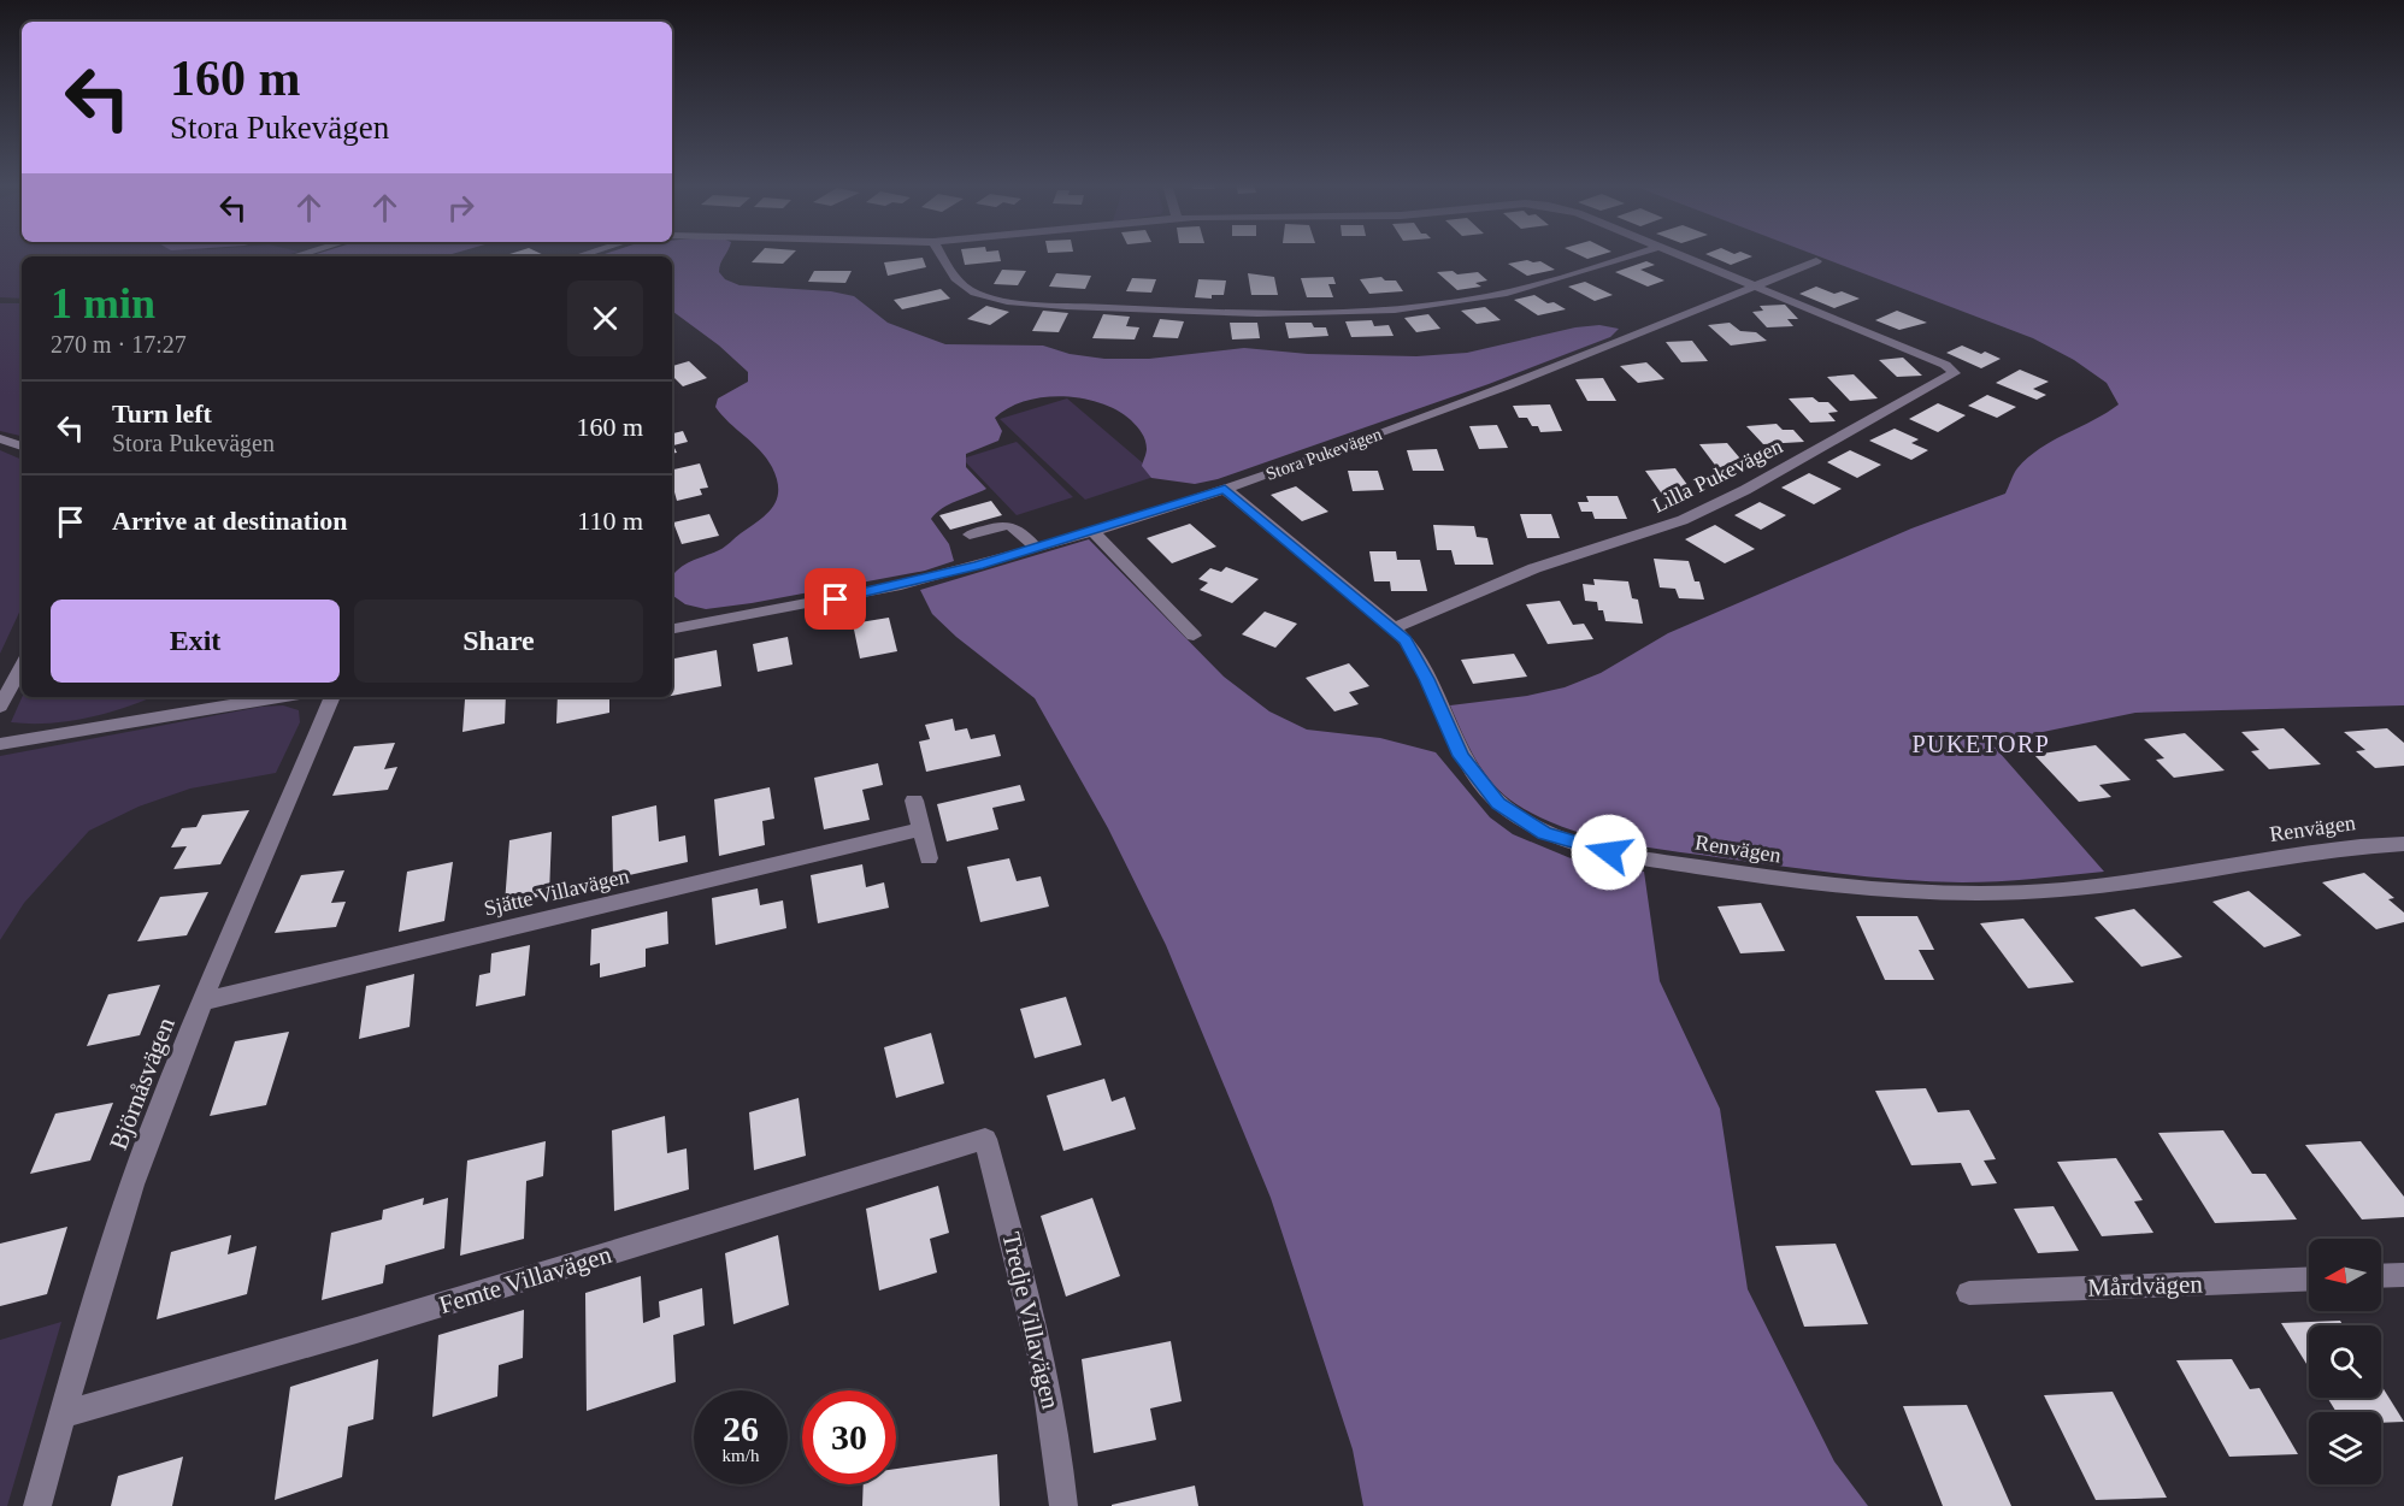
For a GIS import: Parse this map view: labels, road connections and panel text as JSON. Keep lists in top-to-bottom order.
{
  "streets": {
    "street": [
      "Stora Pukevägen",
      "Lilla Pukevägen",
      "Renvägen",
      "Sjätte Villavägen",
      "Björnåsvägen",
      "Femte Villavägen",
      "Mårdvägen",
      "Tredje Villavägen"
    ]
  },
  "crossings": [
    ["Stora Pukevägen", "Lilla Pukevägen"],
    ["Stora Pukevägen", "Renvägen"],
    ["Lilla Pukevägen", "Renvägen"],
    ["Sjätte Villavägen", "Björnåsvägen"],
    ["Björnåsvägen", "Femte Villavägen"],
    ["Femte Villavägen", "Tredje Villavägen"]
  ],
  "districts": ["PUKETORP"],
  "north": "left",
  "page": {
    "turn": ["160 m", "Stora Pukevägen"],
    "heading": ["1 min", "270 m · 17:27"],
    "list": [
      {
        "name": "Turn left",
        "note": "Stora Pukevägen",
        "value": "160 m"
      },
      {
        "name": "Arrive at destination",
        "value": "110 m"
      }
    ],
    "buttons": ["Exit", "Share"],
    "speed": "26 km/h",
    "limit": "30"
  }
}
